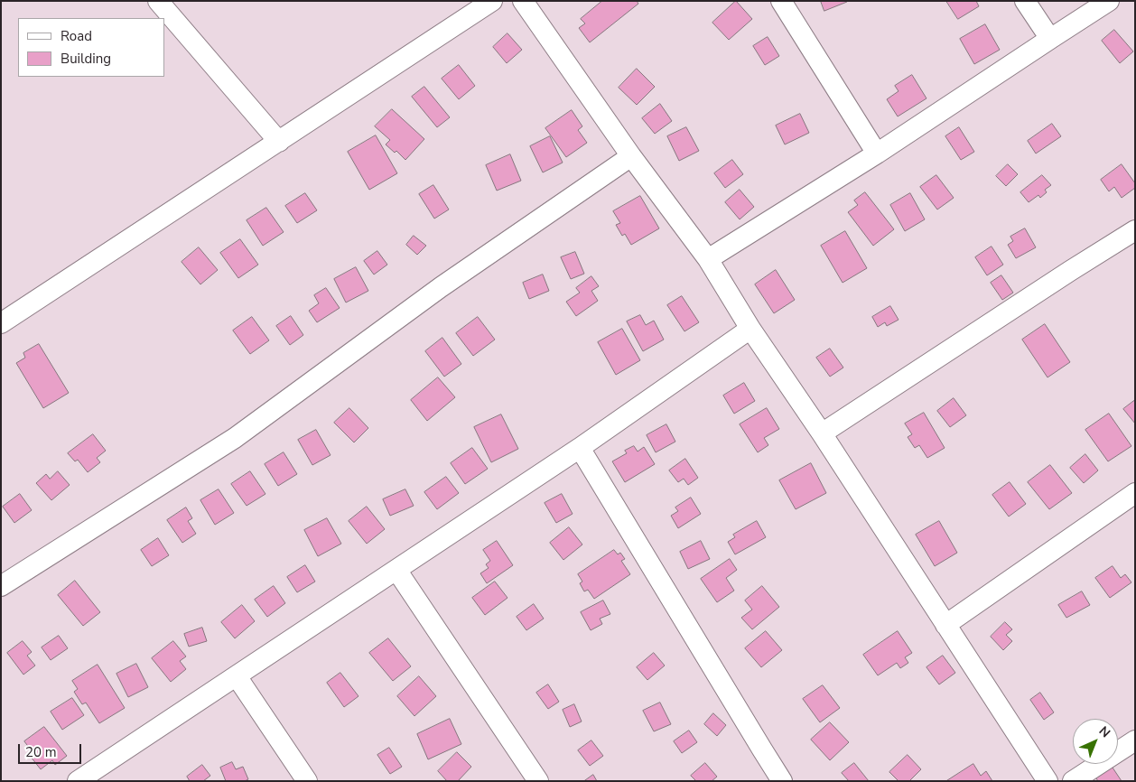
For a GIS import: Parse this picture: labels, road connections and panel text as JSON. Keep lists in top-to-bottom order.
{
  "legend": ["Road", "Building"],
  "scale_bar": "20 m",
  "north": "top right"
}
